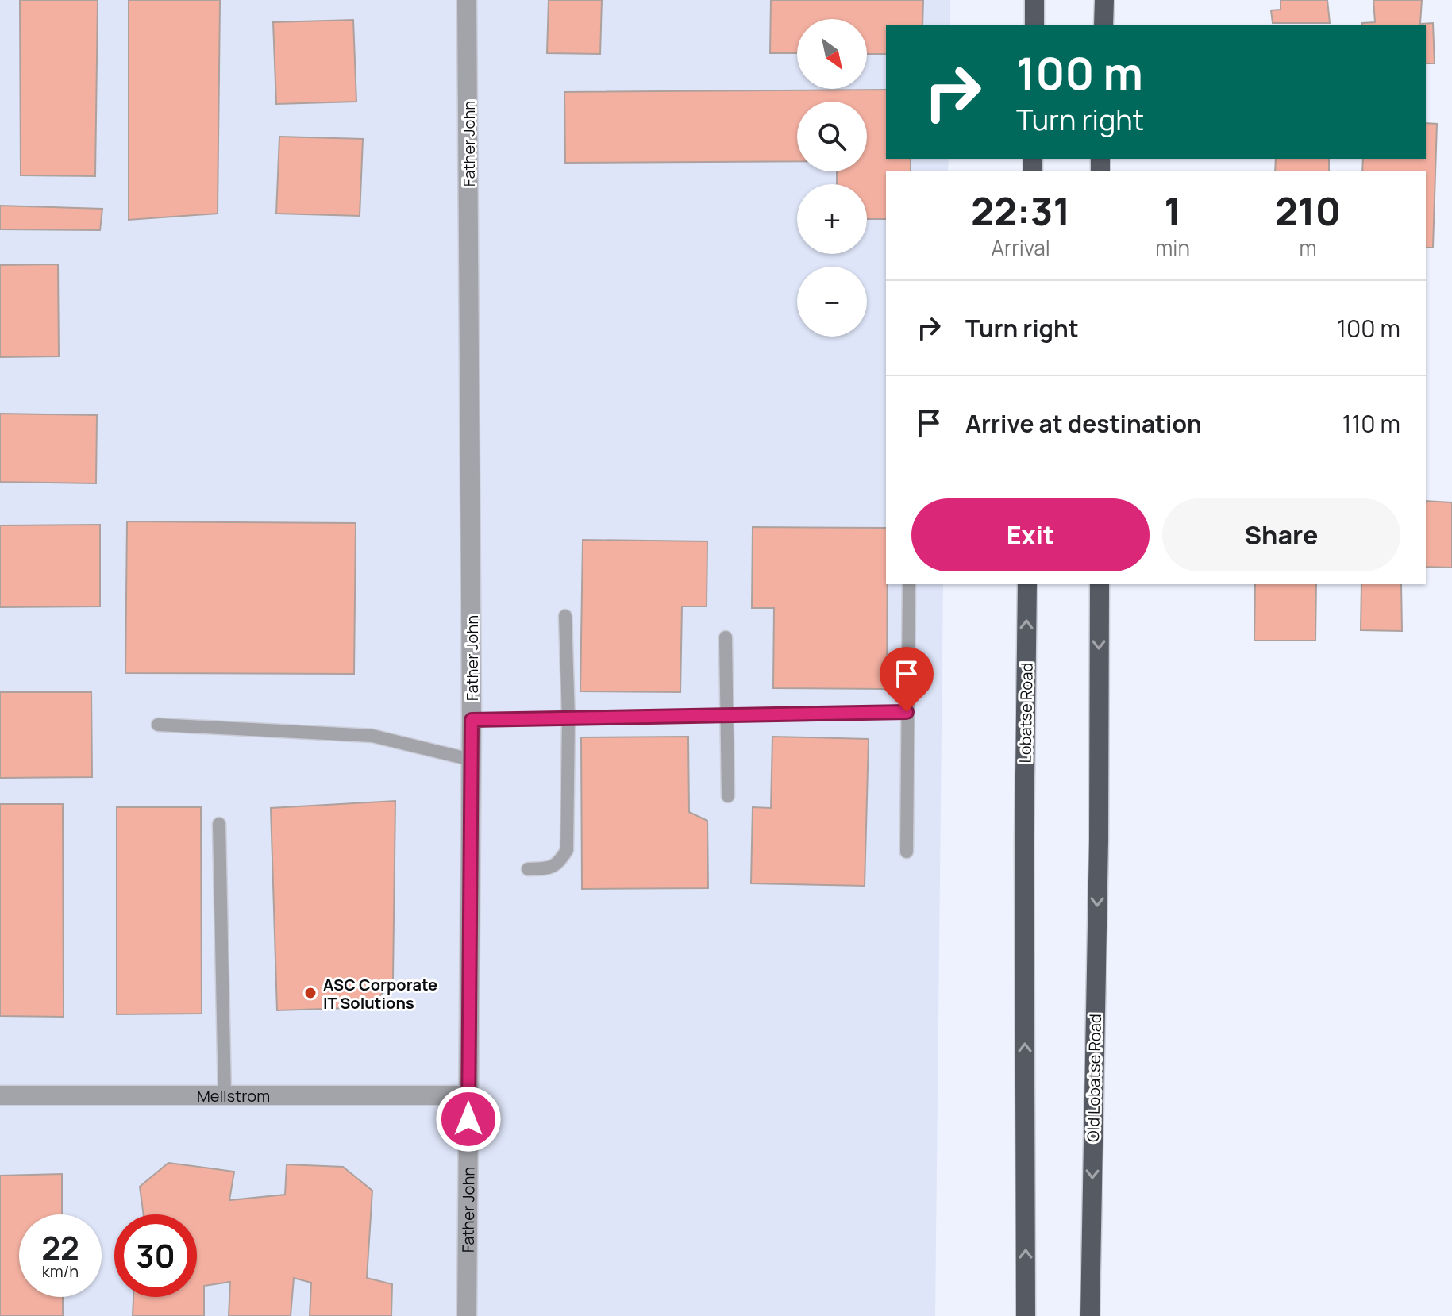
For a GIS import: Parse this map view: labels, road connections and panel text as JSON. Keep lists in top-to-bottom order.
{
  "streets": {
    "highway": ["Lobatse Road", "Old Lobatse Road"],
    "street": ["Father John", "Mellstrom"]
  },
  "crossings": [
    ["Father John", "Mellstrom"]
  ],
  "one_way": ["Lobatse Road", "Old Lobatse Road"],
  "places": ["ASC Corporate IT Solutions"],
  "north": "bottom right",
  "page": {
    "map_buttons": ["+", "−"],
    "turn": ["100 m", "Turn right"],
    "eta": [
      "22:31",
      "Arrival",
      "1",
      "min",
      "210",
      "m"
    ],
    "list": [
      {
        "name": "Turn right",
        "value": "100 m"
      },
      {
        "name": "Arrive at destination",
        "value": "110 m"
      }
    ],
    "buttons": ["Exit", "Share"],
    "speed": "22 km/h",
    "limit": "30"
  }
}
